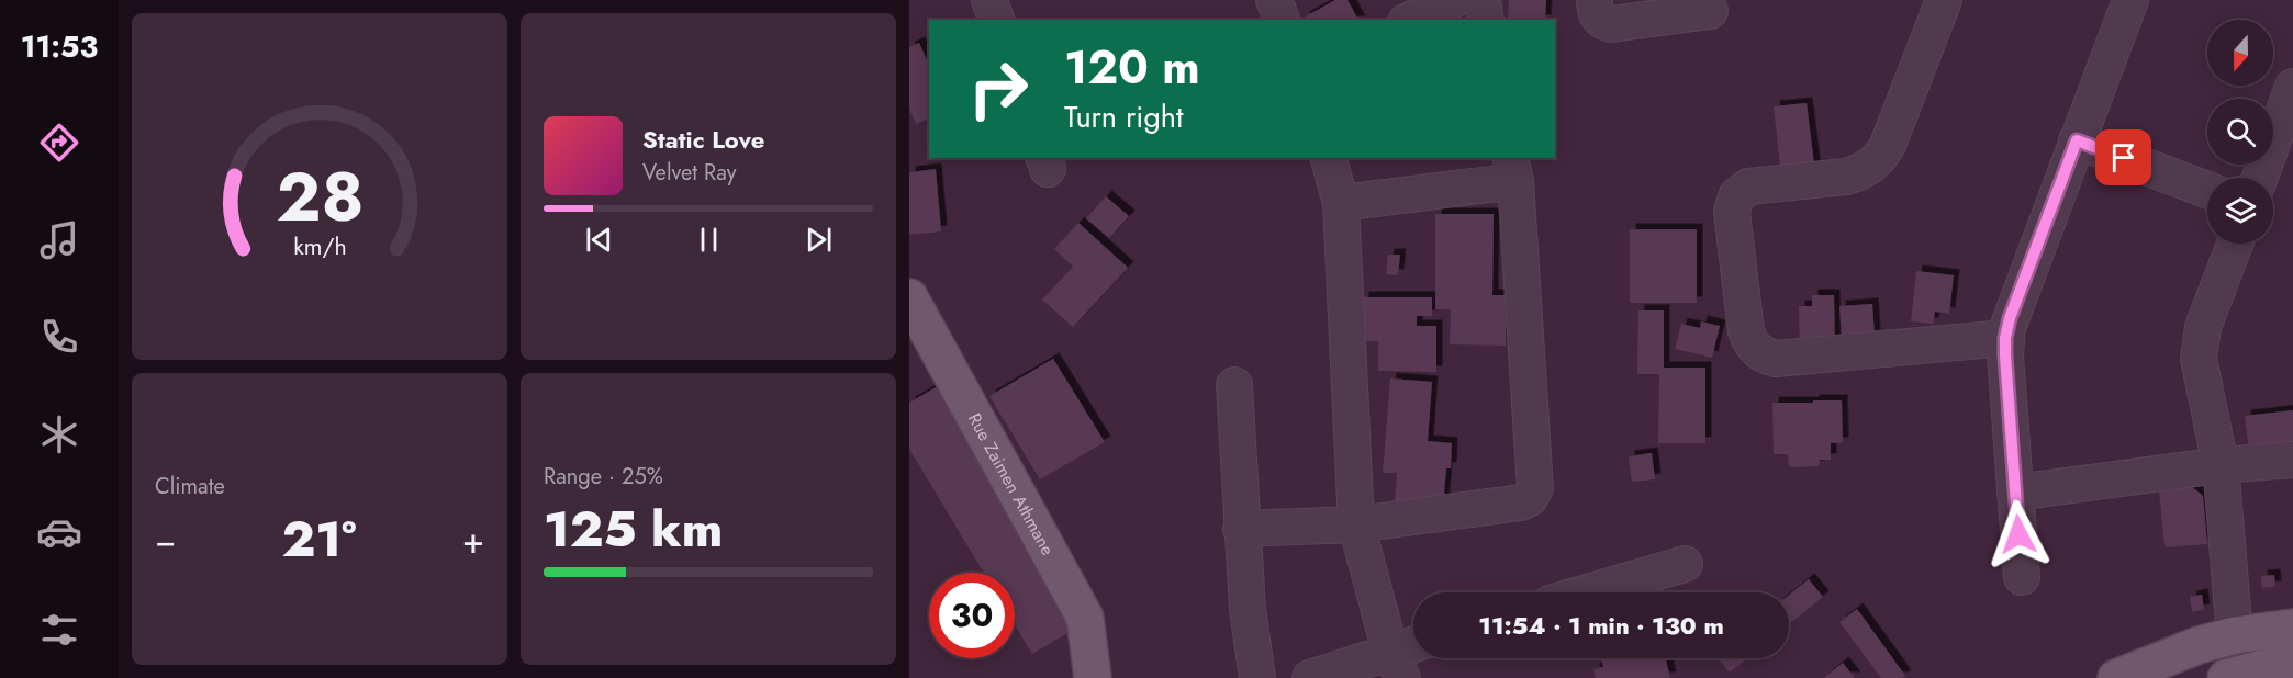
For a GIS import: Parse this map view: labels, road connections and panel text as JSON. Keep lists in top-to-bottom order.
{
  "streets": {
    "main road": ["Rue Zaimen Athmane"]
  },
  "north": "bottom",
  "page": {
    "tabs": "11:53",
    "turn": ["120 m", "Turn right"],
    "song": ["Static Love", "Velvet Ray"],
    "tile": [
      "Climate",
      ["Range · 25%", "125 km"]
    ],
    "heat": ["−", "21°", "+"],
    "limit": "30",
    "trip": "11:54 · 1 min · 130 m",
    "gauge": ["28", "km/h"]
  }
}
